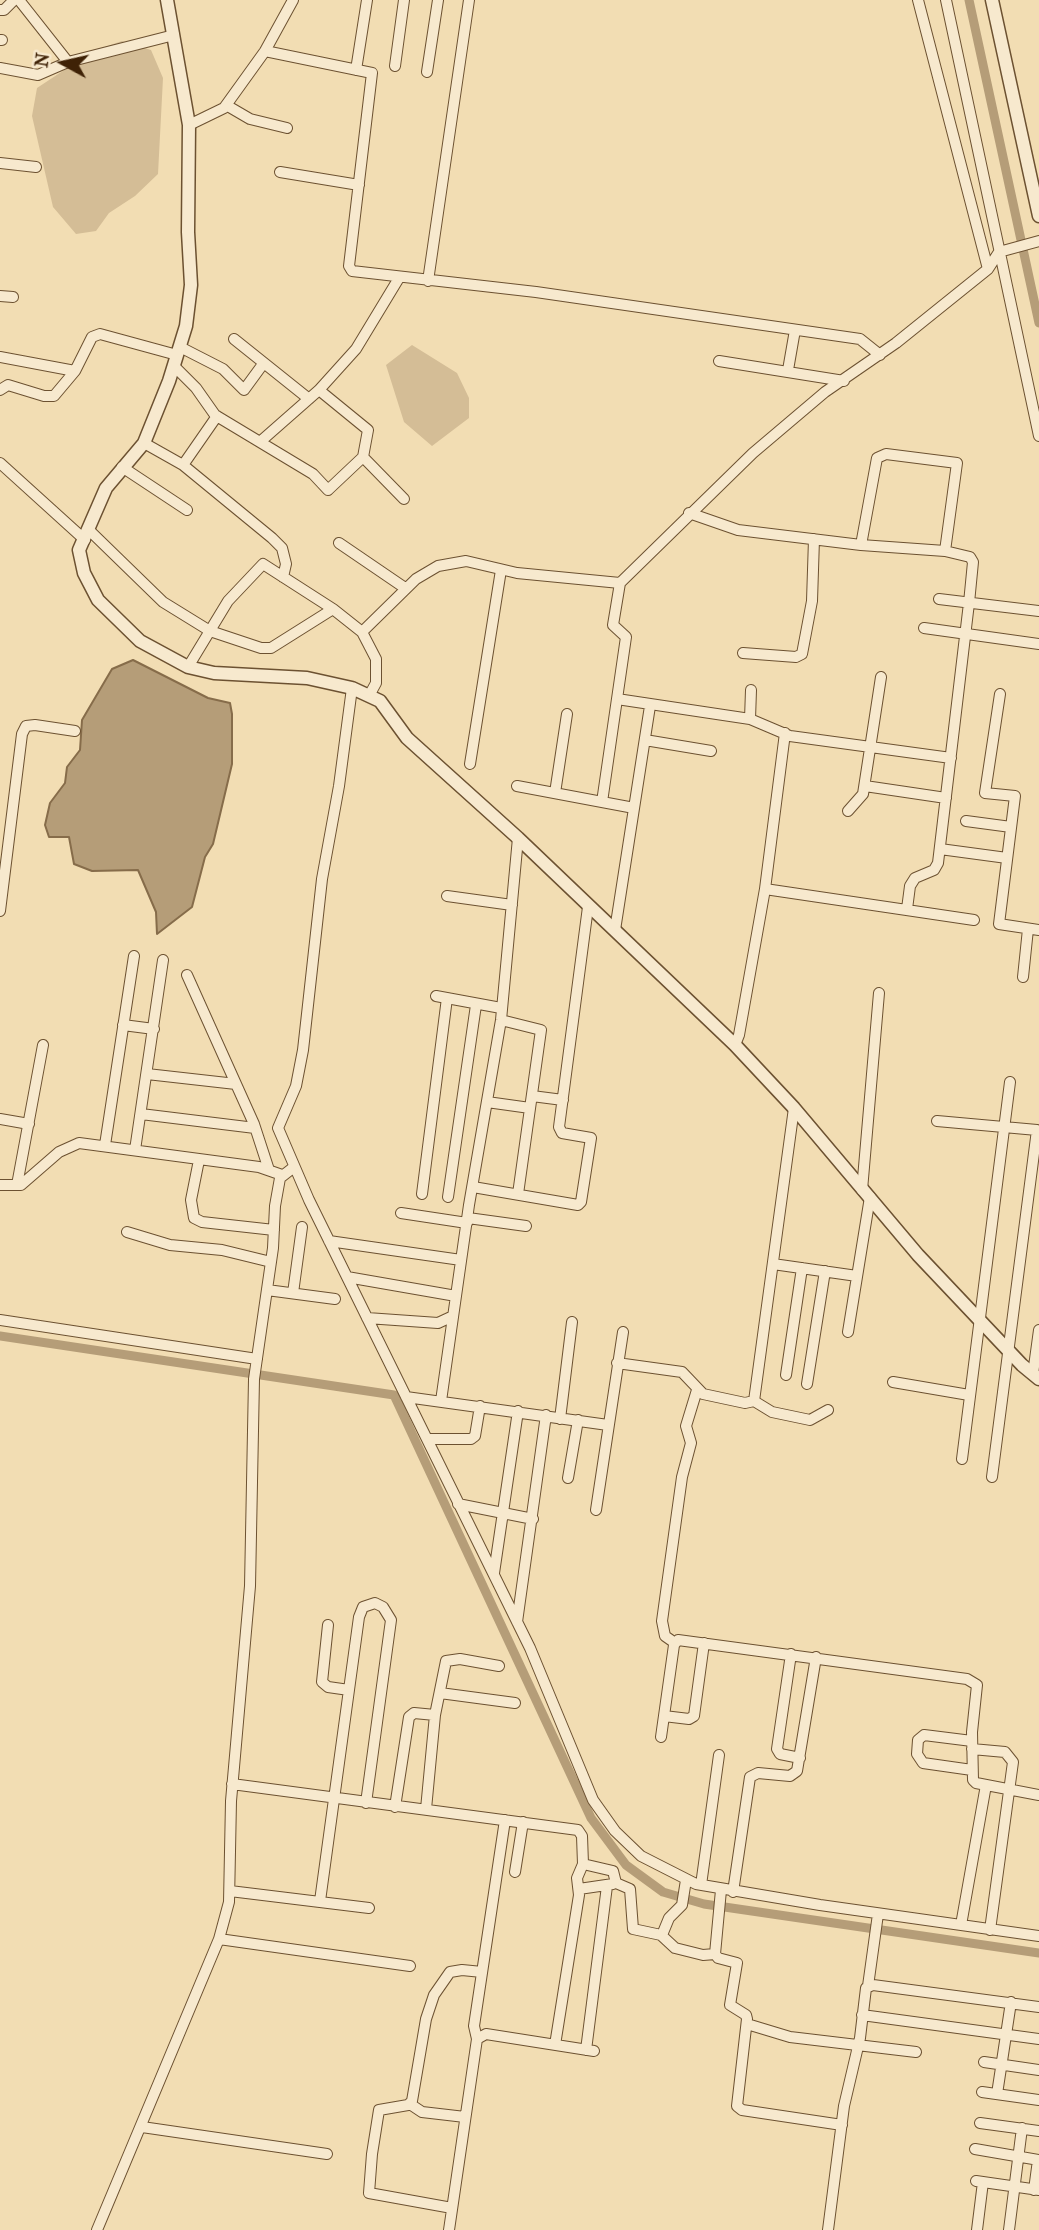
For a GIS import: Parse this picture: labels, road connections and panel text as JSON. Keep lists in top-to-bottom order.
{
  "north": "left"
}
